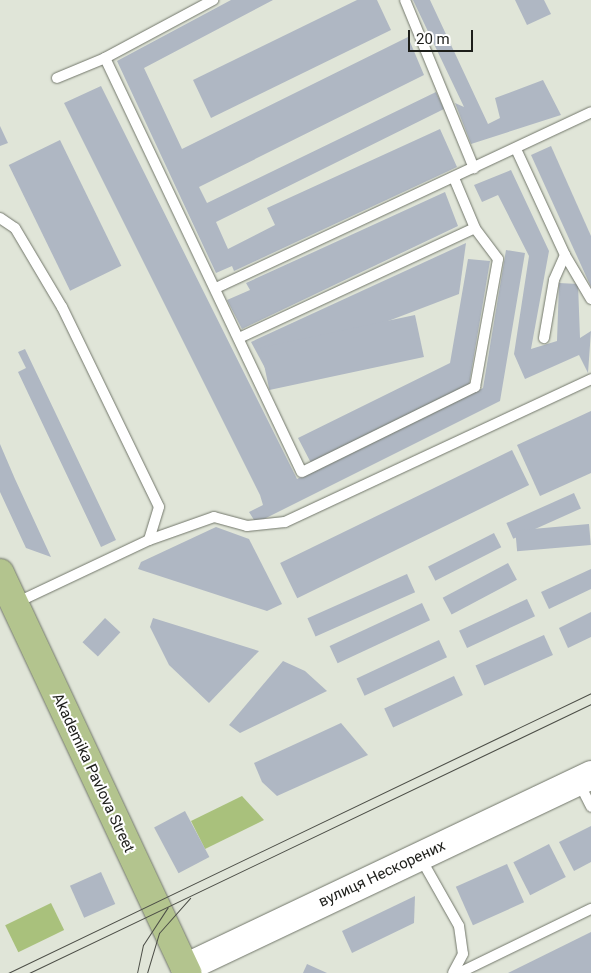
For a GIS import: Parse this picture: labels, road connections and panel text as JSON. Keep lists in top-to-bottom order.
{
  "streets": {
    "main road": ["Akademika Pavlova Street", "вулиця Нескорених"]
  },
  "crossings": [
    ["Akademika Pavlova Street", "вулиця Нескорених"]
  ],
  "scale_bar": "20 m"
}
